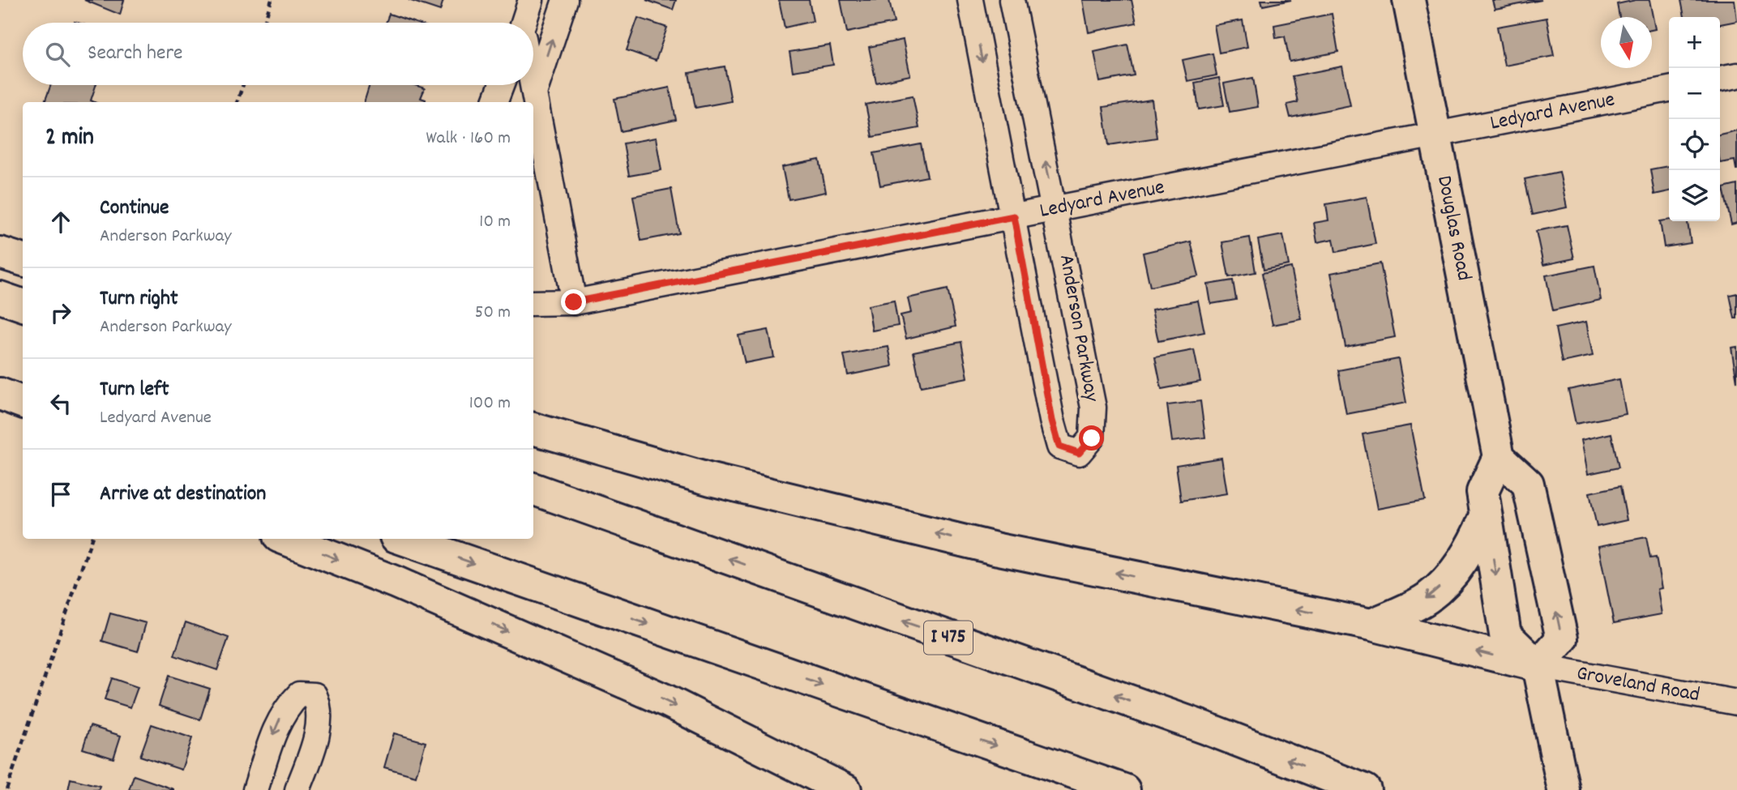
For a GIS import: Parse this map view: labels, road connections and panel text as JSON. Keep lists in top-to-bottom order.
{
  "streets": {
    "main road": ["Douglas Road", "I 475"],
    "street": ["Ledyard Avenue", "Anderson Parkway", "Groveland Road"]
  },
  "crossings": [
    ["Ledyard Avenue", "Douglas Road"],
    ["Ledyard Avenue", "Anderson Parkway"]
  ],
  "north": "bottom",
  "page": {
    "map_buttons": ["+", "−"],
    "search": "Search here",
    "heading": ["2 min", "Walk · 160 m"],
    "list": [
      ["Continue", "Anderson Parkway", "10 m"],
      ["Turn right", "Anderson Parkway", "50 m"],
      ["Turn left", "Ledyard Avenue", "100 m"],
      "Arrive at destination"
    ]
  }
}
